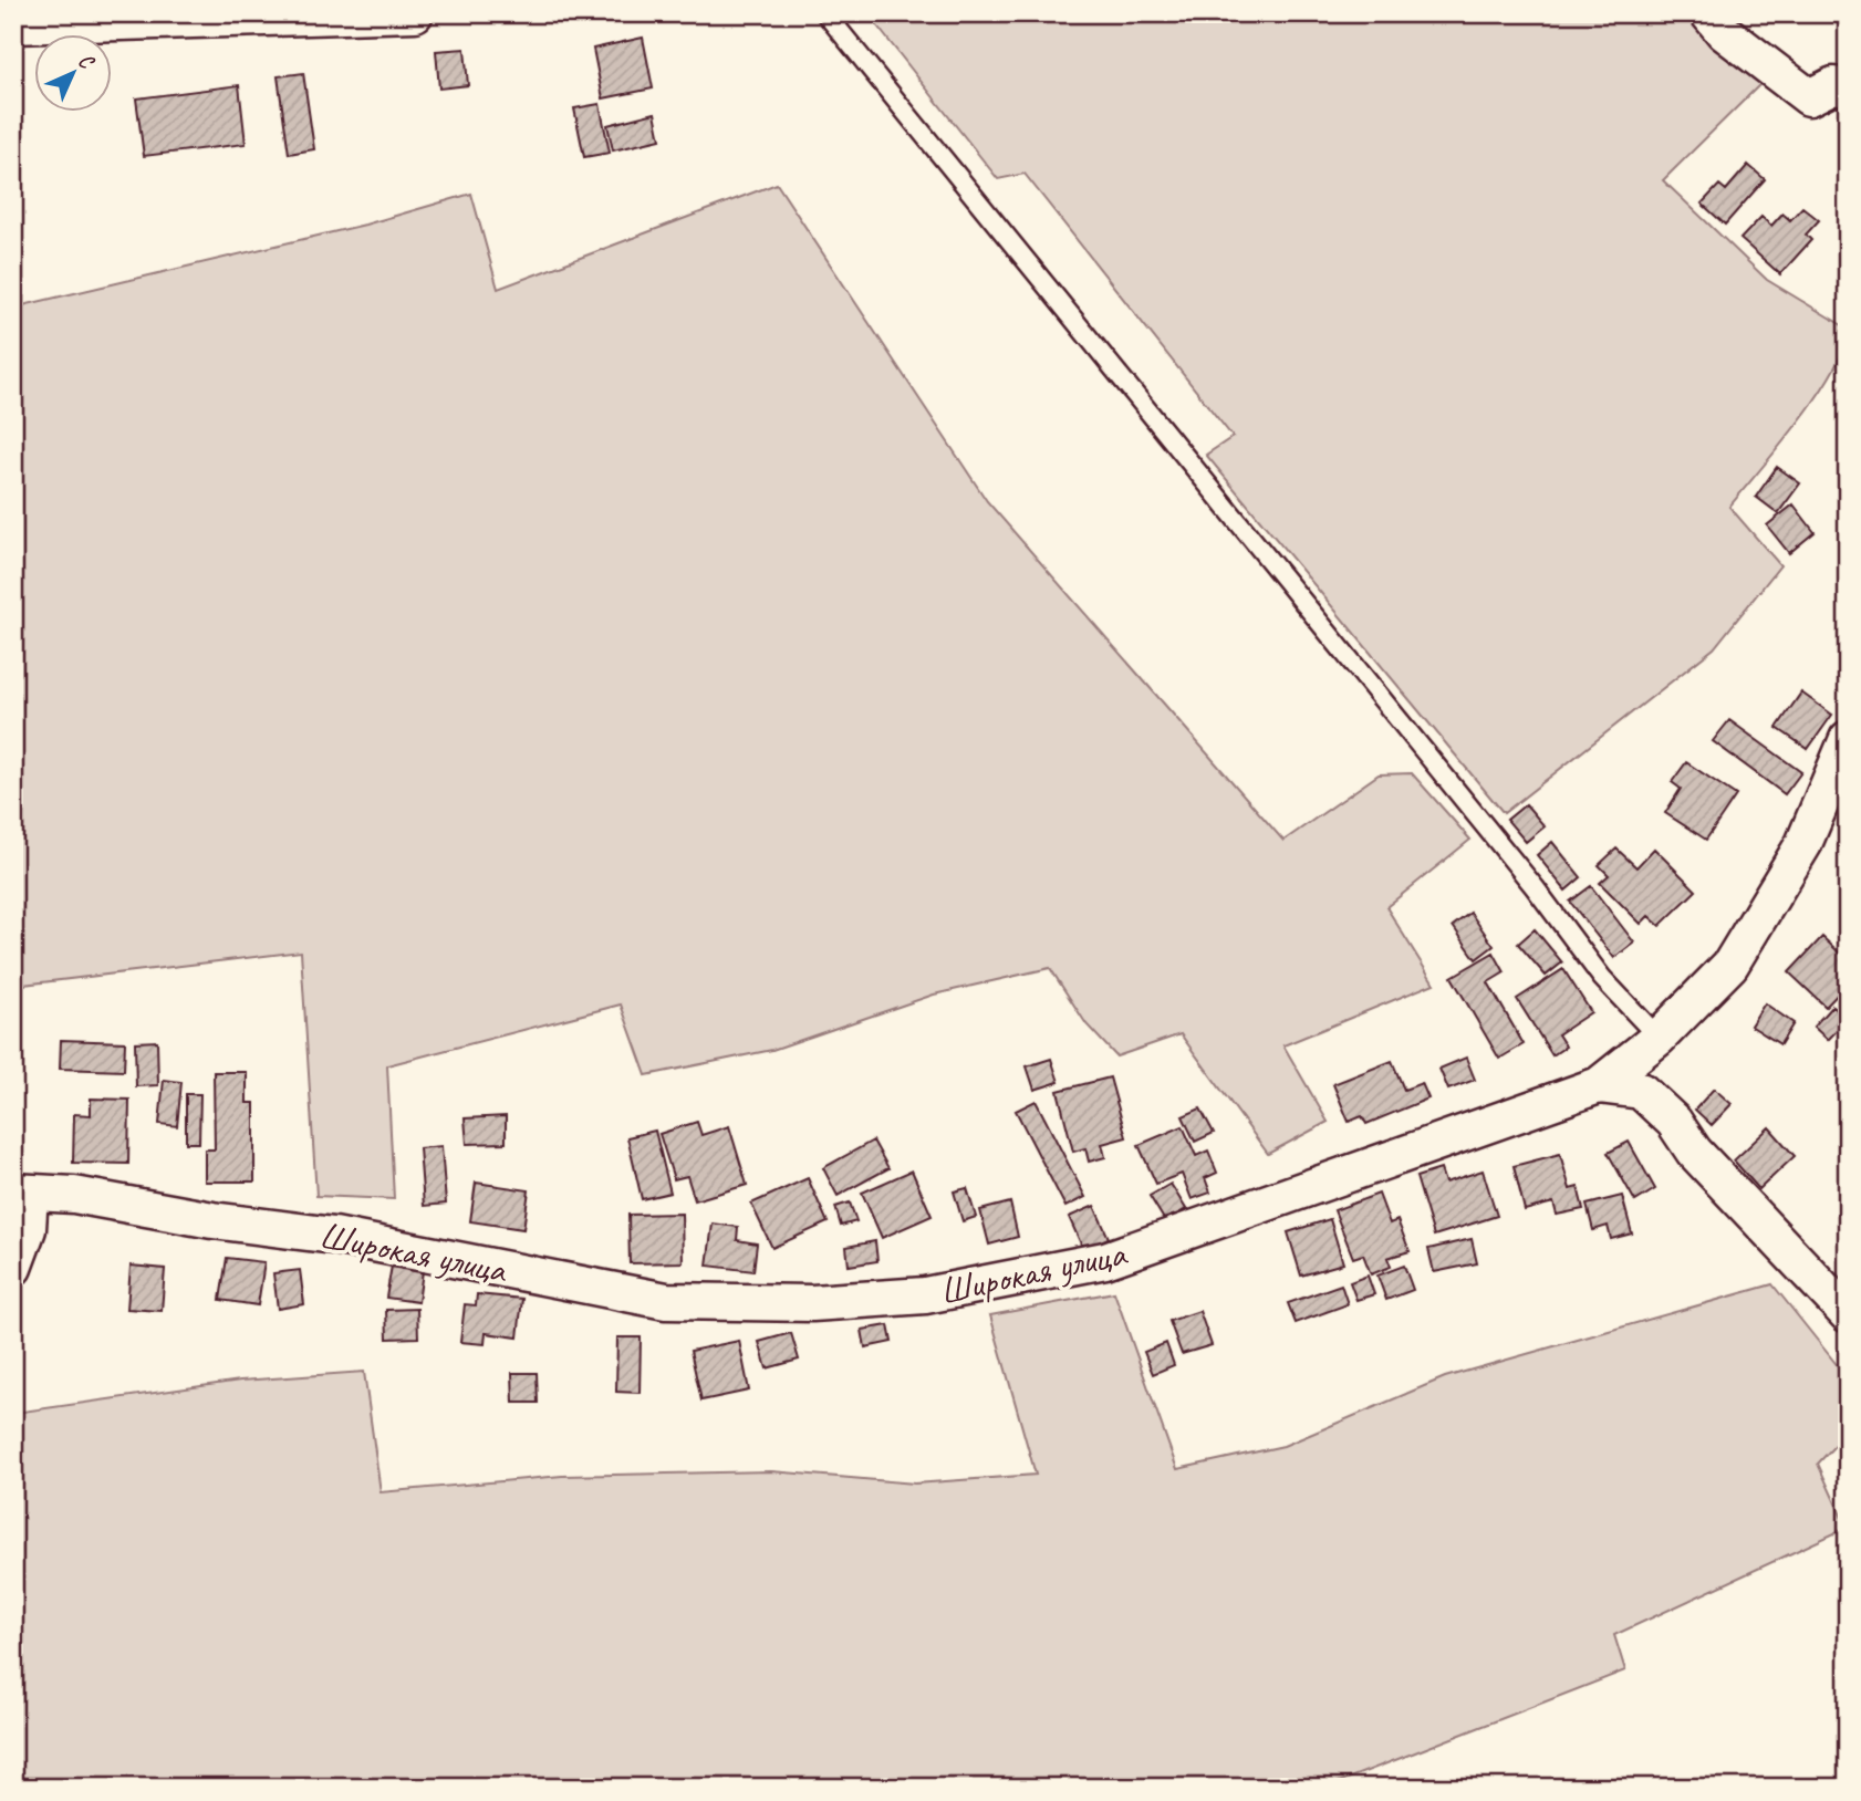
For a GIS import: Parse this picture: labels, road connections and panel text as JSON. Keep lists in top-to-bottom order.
{
  "streets": {
    "street": ["Широкая улица"]
  },
  "north": "top right"
}
